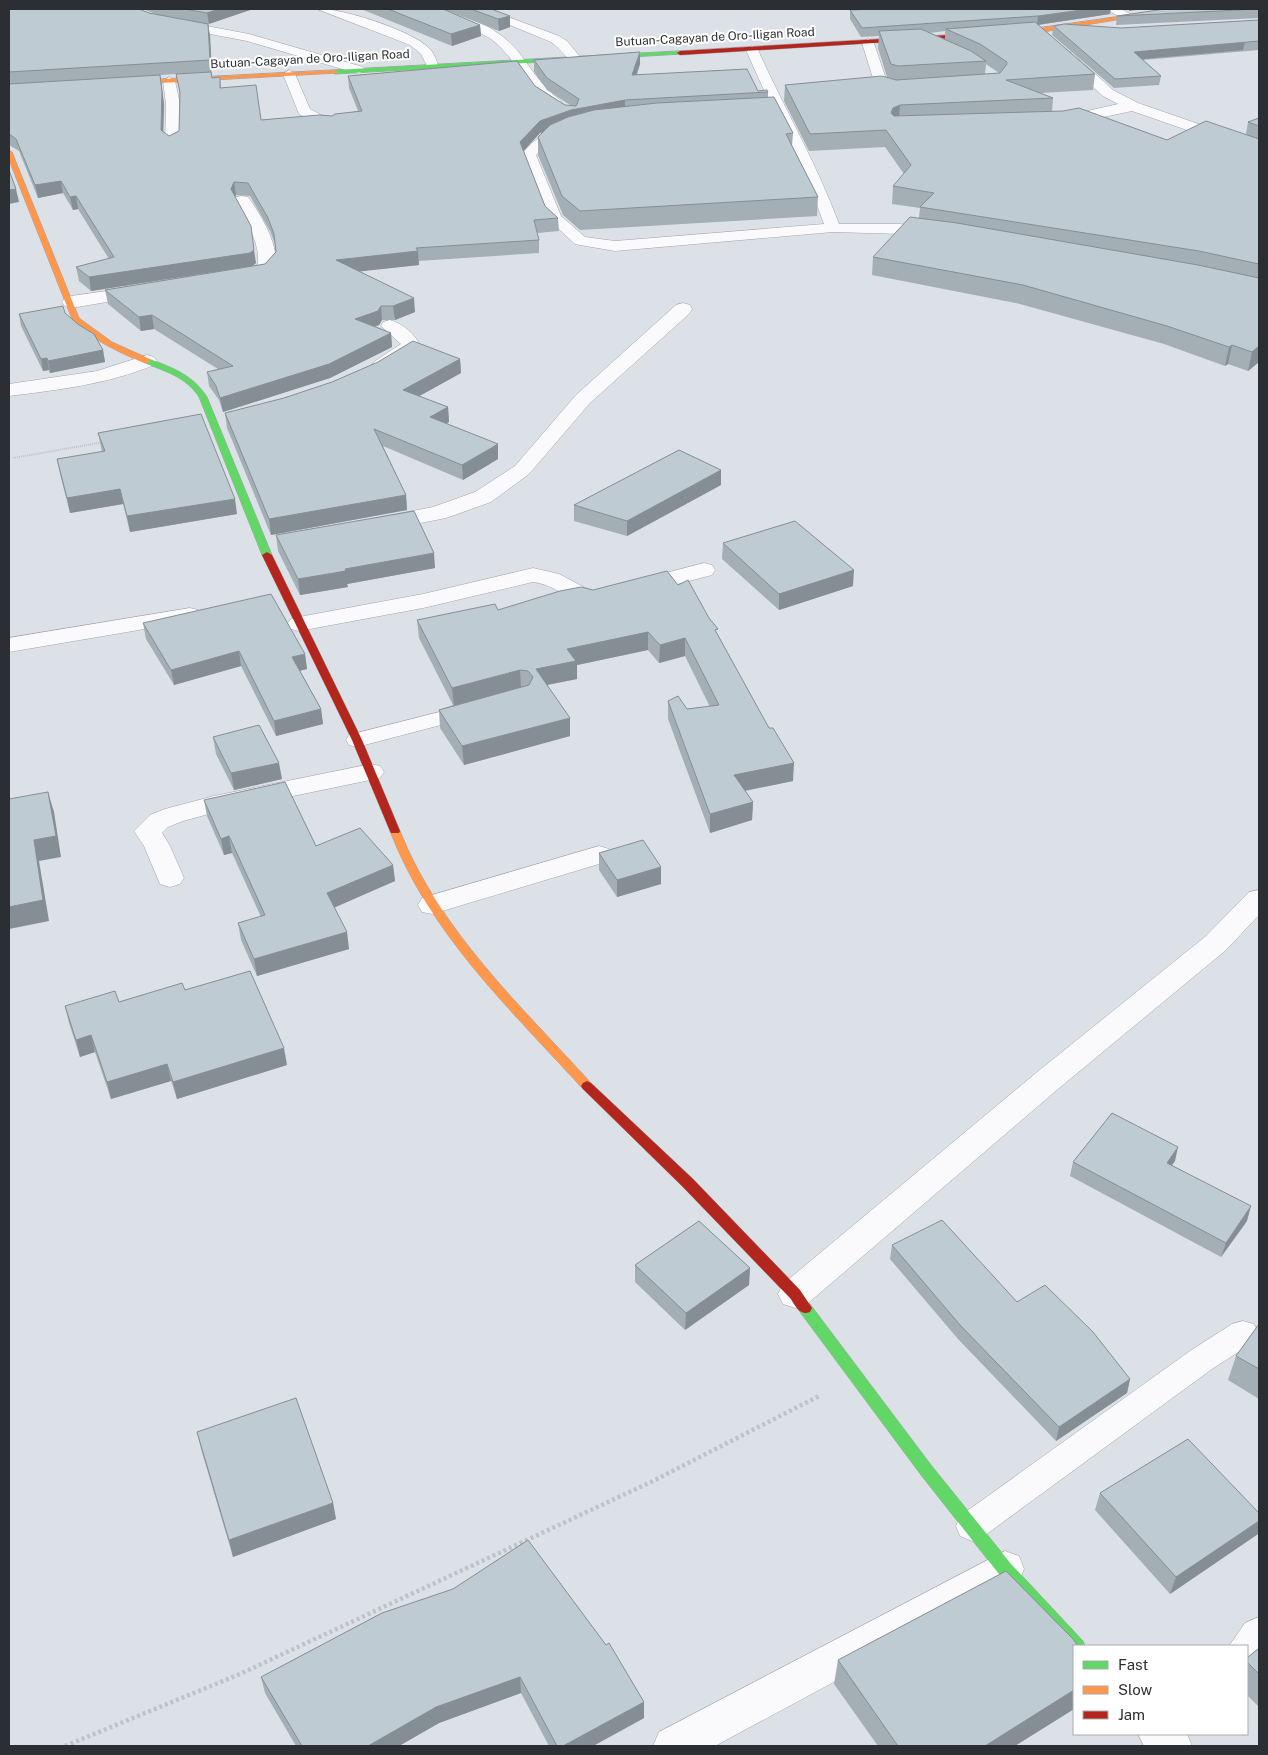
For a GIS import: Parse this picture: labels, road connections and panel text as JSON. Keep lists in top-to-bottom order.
{
  "streets": {
    "main road": ["Butuan-Cagayan de Oro-Iligan Road"]
  },
  "legend": ["Fast", "Slow", "Jam"]
}
